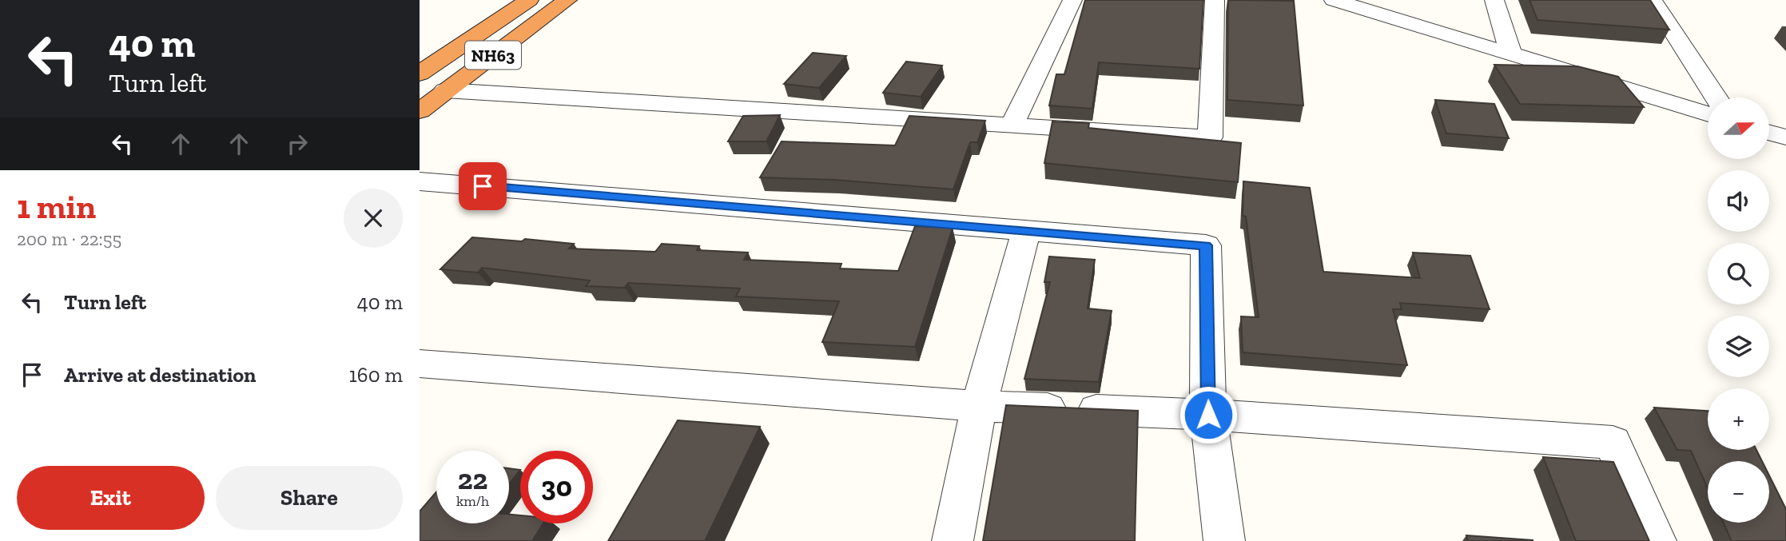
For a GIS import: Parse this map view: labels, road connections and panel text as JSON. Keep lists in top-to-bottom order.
{
  "streets": {
    "highway": ["NH63"]
  },
  "north": "right",
  "page": {
    "turn": ["40 m", "Turn left"],
    "map_buttons": ["+", "−"],
    "heading": ["1 min", "200 m · 22:55"],
    "list": [
      {
        "name": "Turn left",
        "value": "40 m"
      },
      {
        "name": "Arrive at destination",
        "value": "160 m"
      }
    ],
    "speed": "22 km/h",
    "limit": "30",
    "buttons": ["Exit", "Share"]
  }
}
